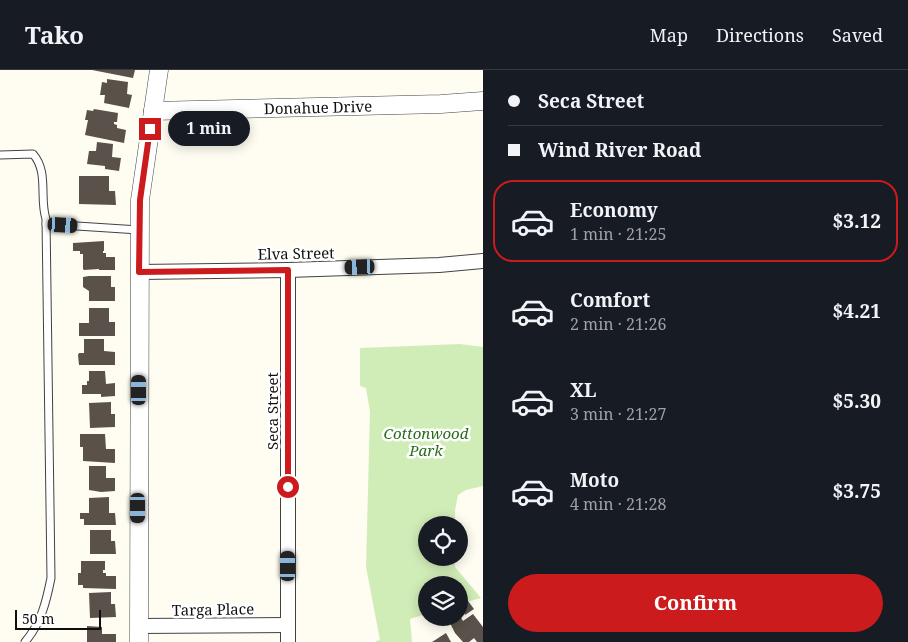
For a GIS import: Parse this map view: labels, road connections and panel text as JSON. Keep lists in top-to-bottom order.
{
  "streets": {
    "street": [
      "Donahue Drive",
      "Elva Street",
      "Seca Street",
      "Targa Place"
    ]
  },
  "crossings": [
    ["Elva Street", "Seca Street"],
    ["Seca Street", "Targa Place"]
  ],
  "parks": ["Cottonwood Park"],
  "scale_bar": "50 m",
  "page": {
    "header": "Tako",
    "nav": ["Map", "Directions", "Saved"],
    "banner": ["Seca Street", "Wind River Road"],
    "bubble": "1 min",
    "list": [
      {
        "name": "Economy",
        "note": "1 min · 21:25",
        "value": "$3.12"
      },
      {
        "name": "Comfort",
        "note": "2 min · 21:26",
        "value": "$4.21"
      },
      {
        "name": "XL",
        "note": "3 min · 21:27",
        "value": "$5.30"
      },
      {
        "name": "Moto",
        "note": "4 min · 21:28",
        "value": "$3.75"
      }
    ],
    "buttons": "Confirm",
    "scale": "50 m"
  }
}
